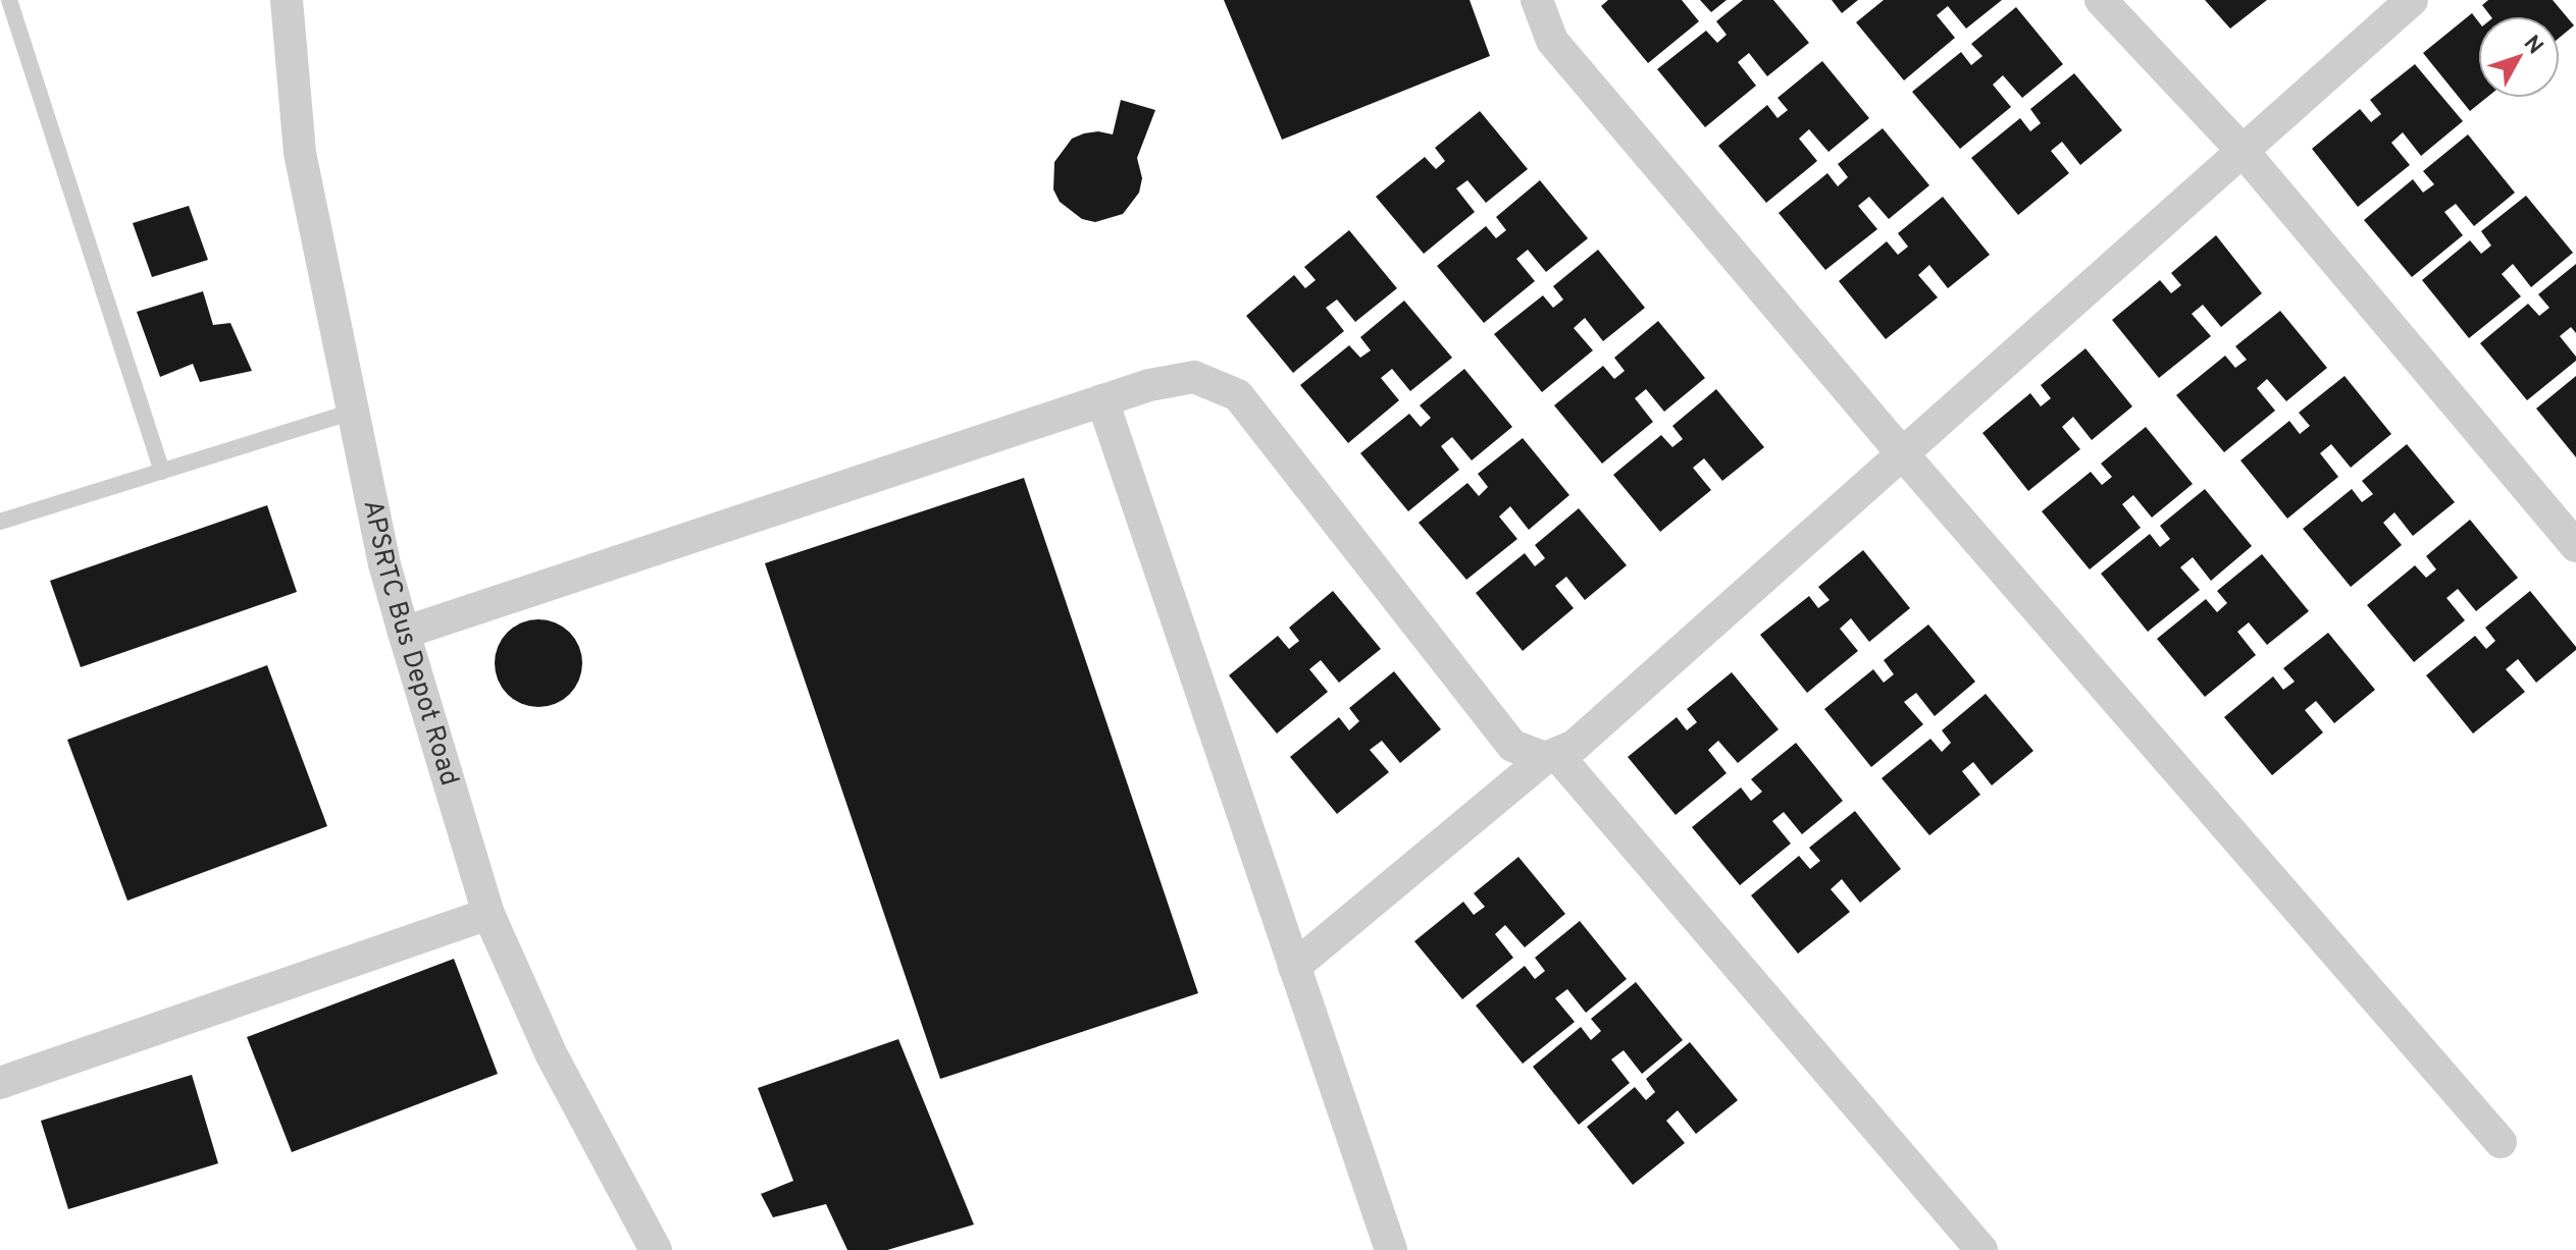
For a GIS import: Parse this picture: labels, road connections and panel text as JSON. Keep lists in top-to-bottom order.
{
  "streets": {
    "street": ["APSRTC Bus Depot Road"]
  },
  "north": "top right"
}
